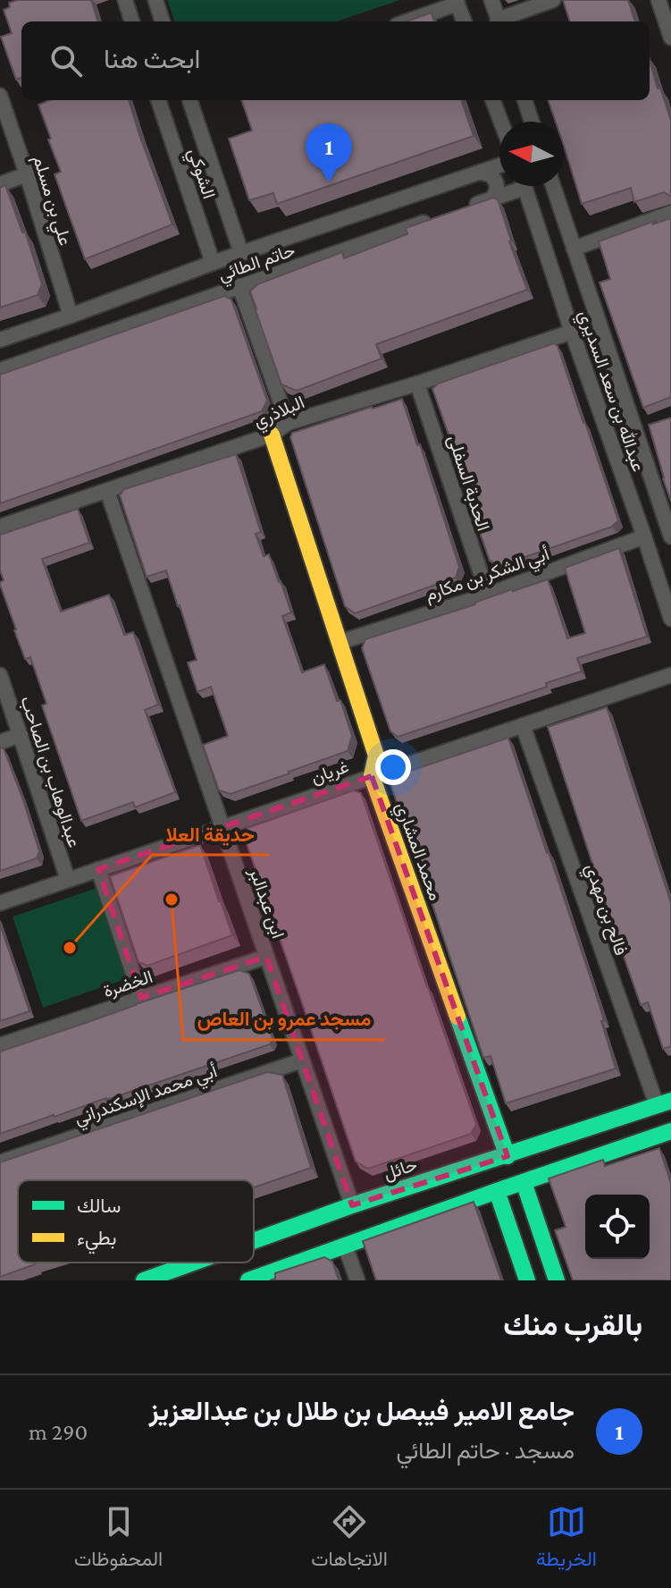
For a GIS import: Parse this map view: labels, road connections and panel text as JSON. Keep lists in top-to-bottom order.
{
  "streets": {
    "street": [
      "الشوكي",
      "علي بن مسلم",
      "حاتم الطائي",
      "عبدالله بن سعد السديري",
      "البلاذري",
      "الحدبة السفلى",
      "أبي الشكر بن مكارم",
      "عبدالوهاب بن الصاحب",
      "غريان",
      "محمد المشاري",
      "ابن عبدالبر",
      "فالح بن مهدي",
      "الخضرة",
      "أبي محمد الإسكندراني",
      "حائل"
    ]
  },
  "crossings": [
    ["الشوكي", "حاتم الطائي"],
    ["علي بن مسلم", "حاتم الطائي"],
    ["عبدالله بن سعد السديري", "البلاذري"],
    ["عبدالله بن سعد السديري", "أبي الشكر بن مكارم"],
    ["البلاذري", "الحدبة السفلى"],
    ["البلاذري", "محمد المشاري"],
    ["البلاذري", "ابن عبدالبر"],
    ["الحدبة السفلى", "أبي الشكر بن مكارم"],
    ["أبي الشكر بن مكارم", "محمد المشاري"],
    ["عبدالوهاب بن الصاحب", "غريان"],
    ["غريان", "محمد المشاري"],
    ["غريان", "ابن عبدالبر"],
    ["غريان", "فالح بن مهدي"],
    ["محمد المشاري", "حائل"],
    ["ابن عبدالبر", "الخضرة"],
    ["ابن عبدالبر", "أبي محمد الإسكندراني"],
    ["ابن عبدالبر", "حائل"],
    ["فالح بن مهدي", "حائل"]
  ],
  "places": ["مسجد عمرو بن العاص", "حديقة العلا"],
  "legend": ["سالك", "بطيء"],
  "north": "left",
  "page": {
    "search": "ابحث هنا",
    "pins": "1",
    "heading": "بالقرب منك",
    "list": [
      {
        "mark": "1",
        "name": "جامع الامير فيبصل بن طلال بن عبدالعزيز",
        "note": "مسجد · حاتم الطائي",
        "value": "290 m"
      }
    ],
    "nav": ["الخريطة", "الاتجاهات", "المحفوظات"]
  }
}
